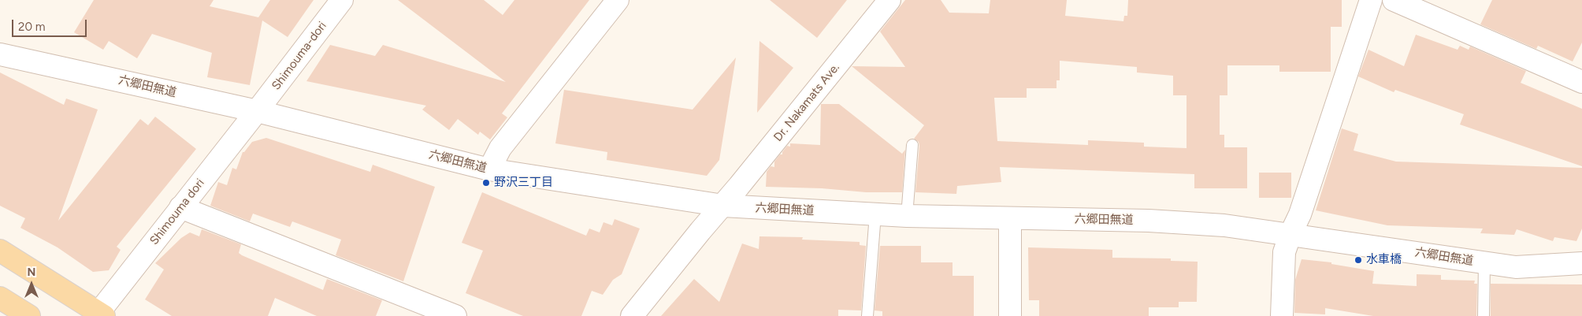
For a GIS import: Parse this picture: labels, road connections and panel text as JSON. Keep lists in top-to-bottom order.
{
  "streets": {
    "street": [
      "Shimouma-dori",
      "六郷田無道",
      "Dr. Nakamats Ave.",
      "Shimouma dori"
    ]
  },
  "crossings": [
    ["Shimouma-dori", "六郷田無道"],
    ["Shimouma-dori", "Shimouma dori"],
    ["六郷田無道", "Dr. Nakamats Ave."],
    ["六郷田無道", "Shimouma dori"]
  ],
  "places": ["野沢三丁目", "水車橋"],
  "scale_bar": "20 m",
  "north": "top"
}
